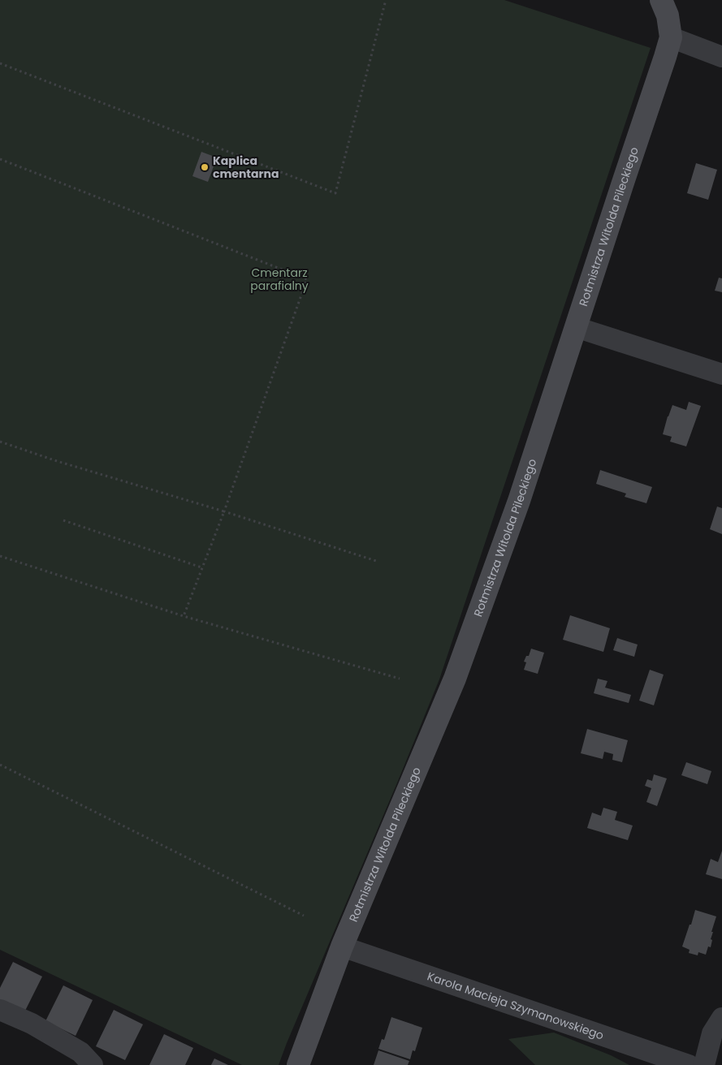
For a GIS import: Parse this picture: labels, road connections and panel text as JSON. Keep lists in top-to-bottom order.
{
  "streets": {
    "street": ["Rotmistrza Witolda Pileckiego", "Karola Macieja Szymanowskiego"]
  },
  "crossings": [
    ["Rotmistrza Witolda Pileckiego", "Karola Macieja Szymanowskiego"]
  ],
  "parks": ["Cmentarz parafialny"],
  "places": ["Kaplica cmentarna"]
}
